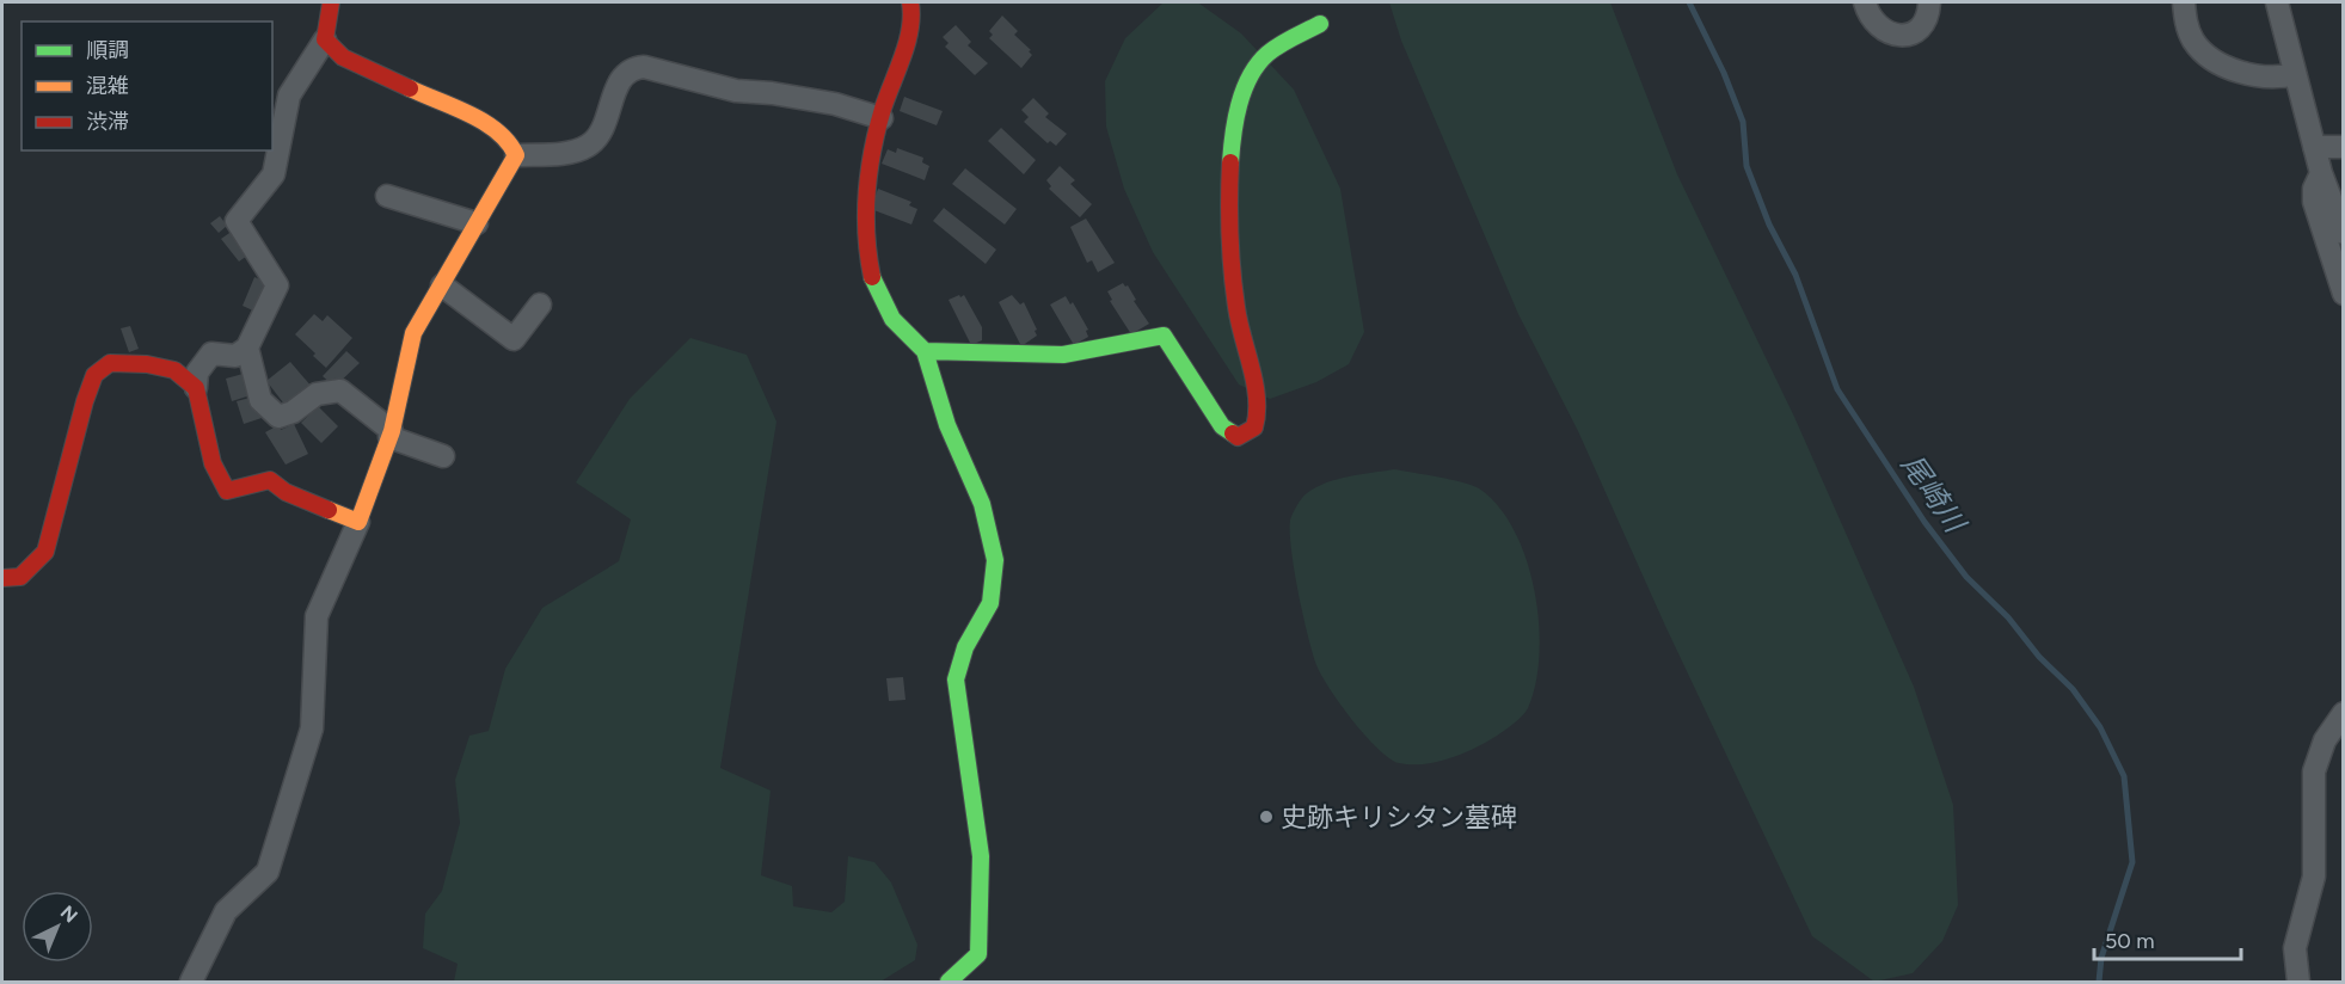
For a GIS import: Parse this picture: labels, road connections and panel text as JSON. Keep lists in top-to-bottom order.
{
  "water": ["尾崎川"],
  "places": ["史跡キリシタン墓碑"],
  "legend": ["順調", "混雑", "渋滞"],
  "scale_bar": "50 m",
  "north": "top right"
}
